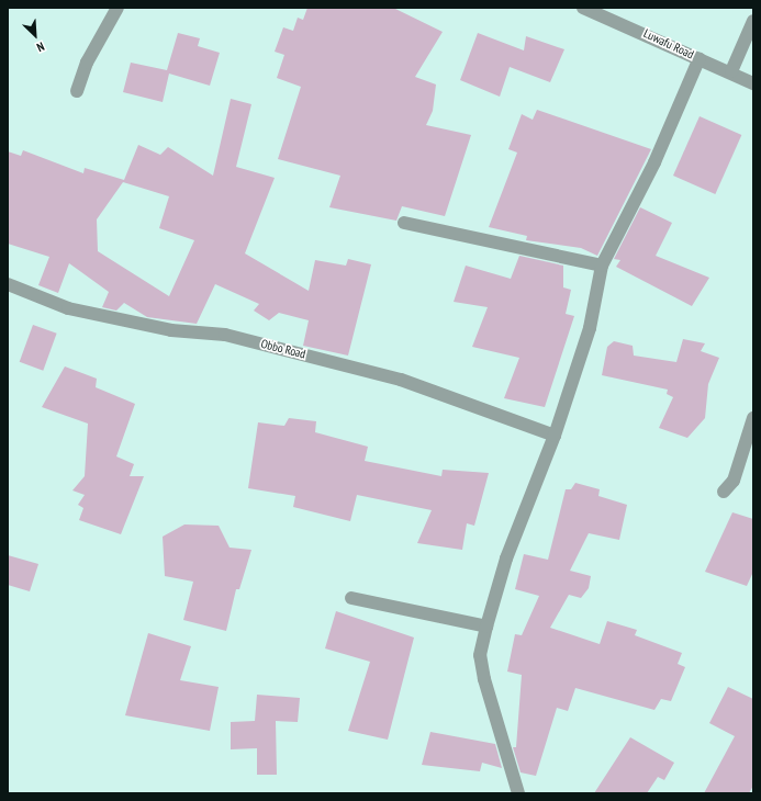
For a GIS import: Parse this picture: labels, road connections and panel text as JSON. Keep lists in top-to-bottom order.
{
  "streets": {
    "street": ["Luwafu Road", "Obbo Road"]
  },
  "north": "bottom right"
}
